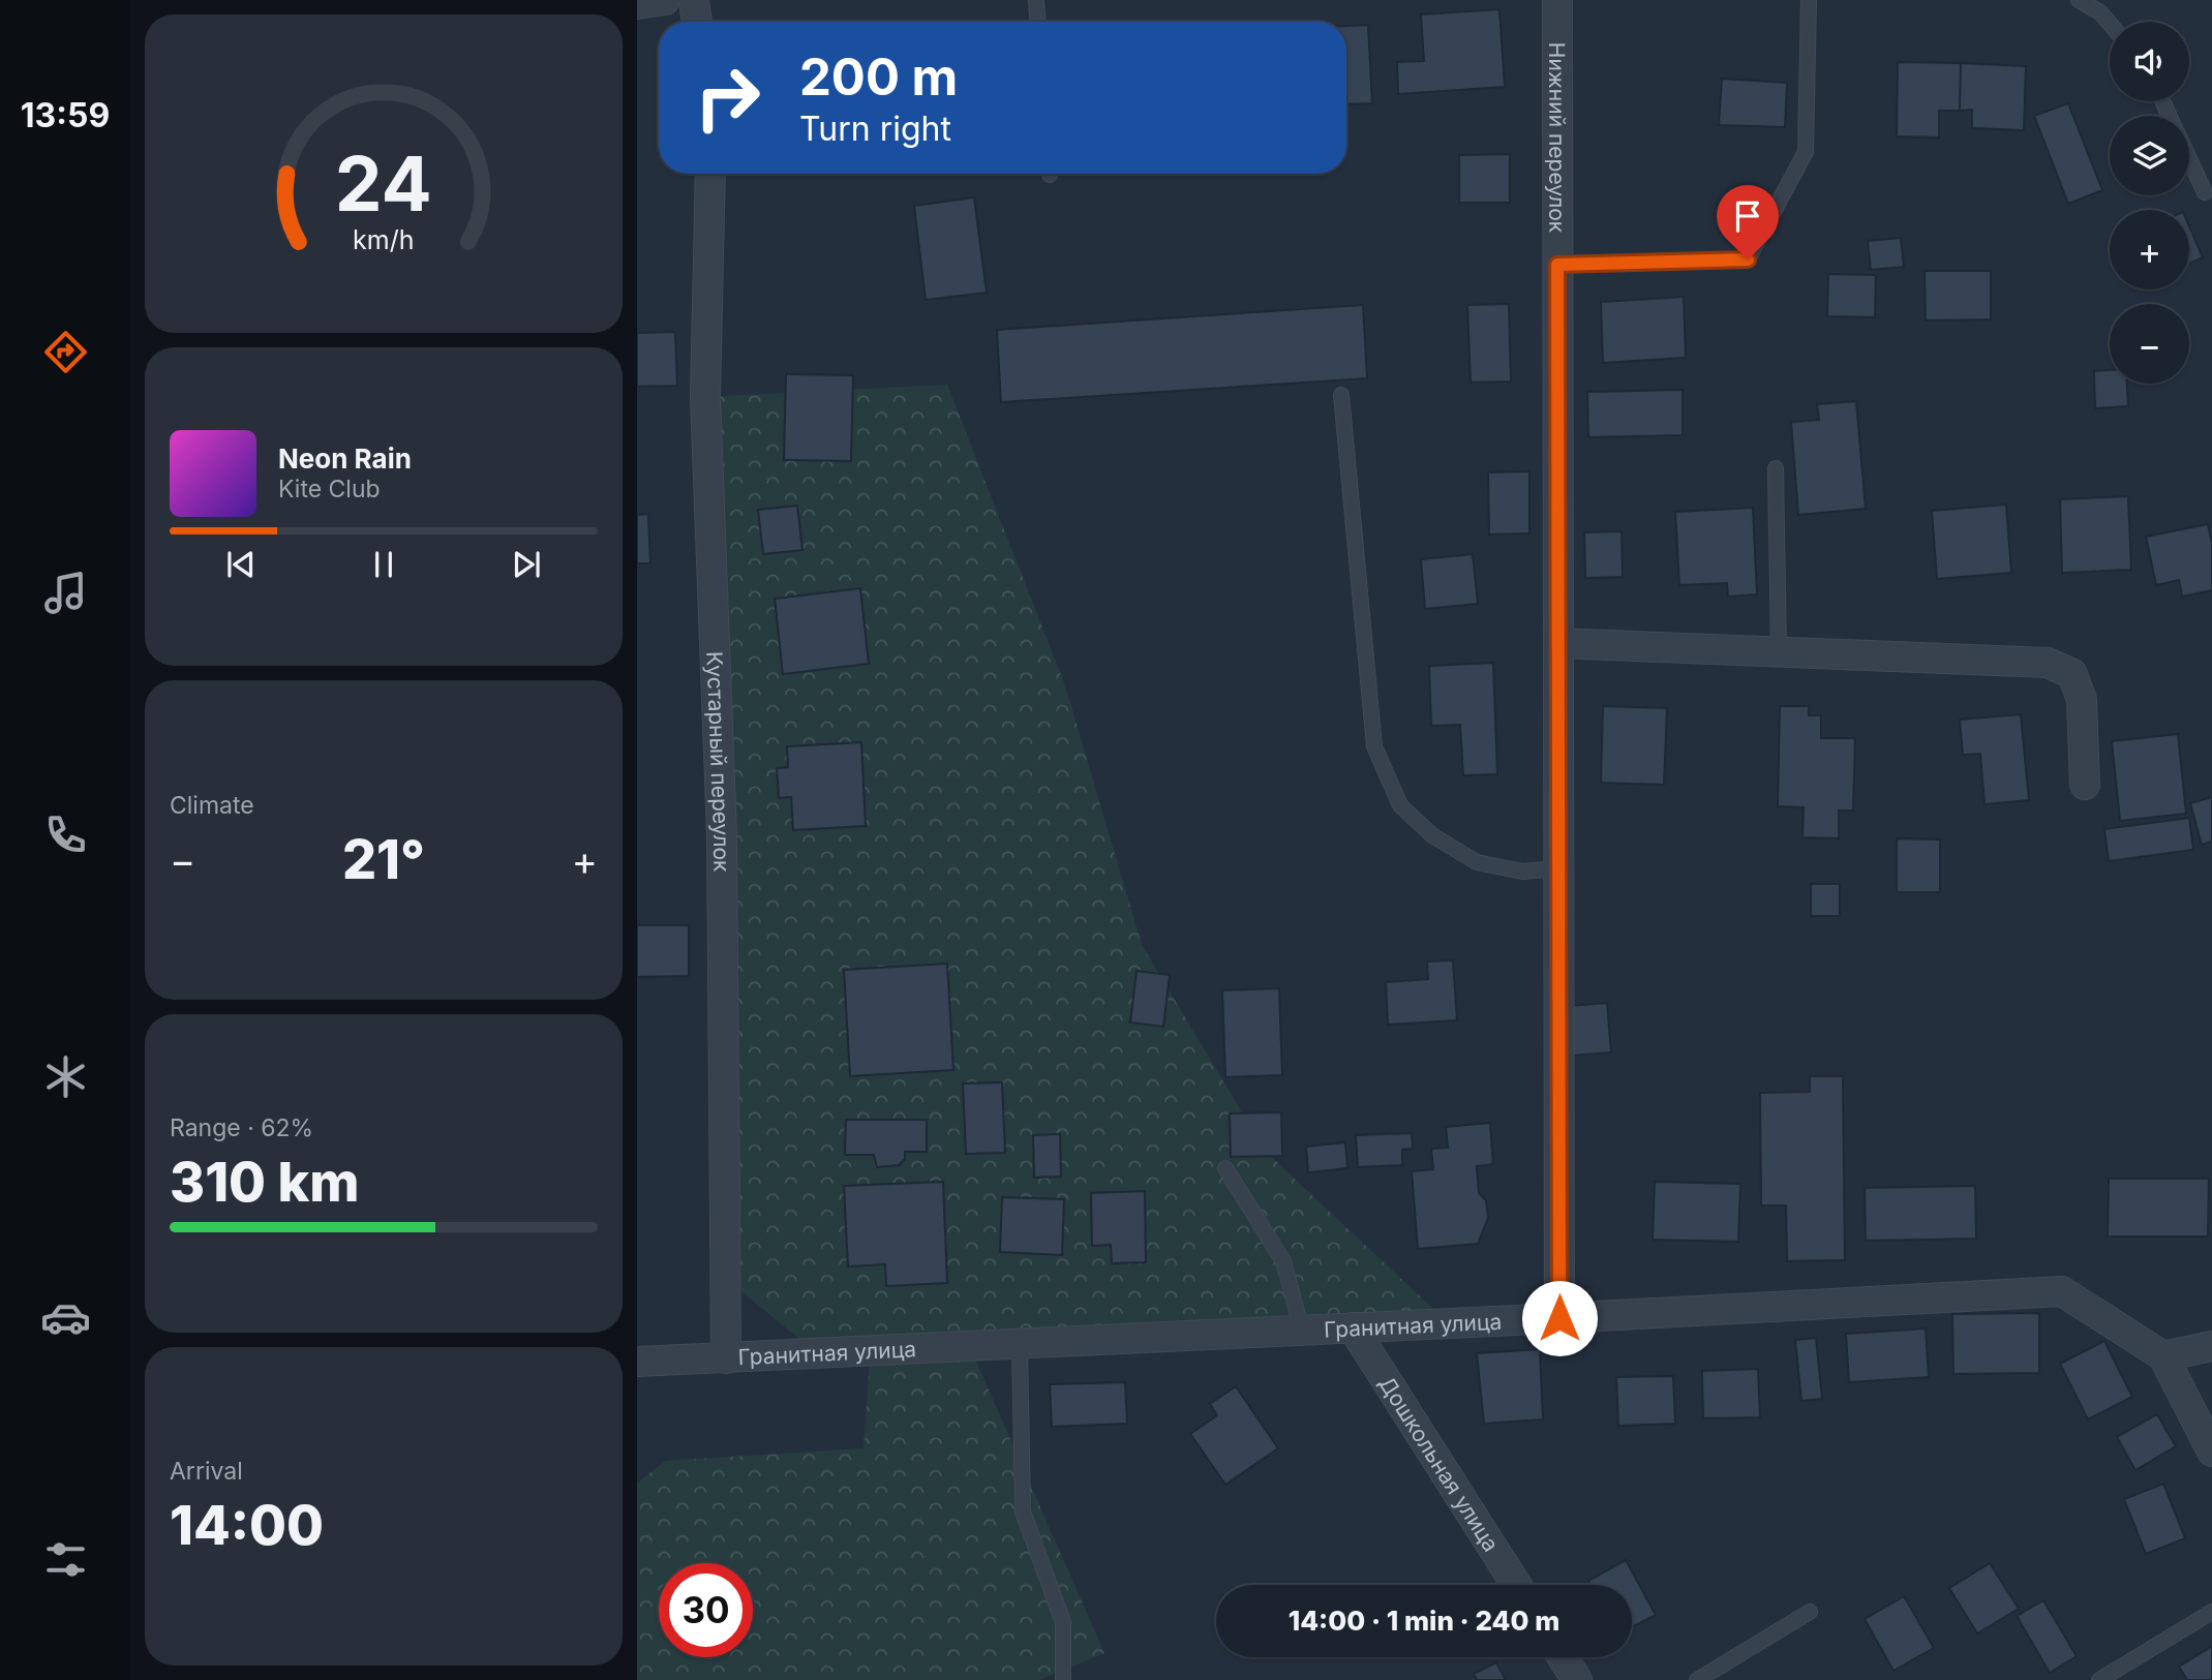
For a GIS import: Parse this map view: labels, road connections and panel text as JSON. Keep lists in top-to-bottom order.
{
  "streets": {
    "street": [
      "Нижний переулок",
      "Кустарный переулок",
      "Гранитная улица",
      "Дошкольная улица"
    ]
  },
  "crossings": [
    ["Нижний переулок", "Гранитная улица"],
    ["Кустарный переулок", "Гранитная улица"],
    ["Гранитная улица", "Дошкольная улица"]
  ],
  "page": {
    "tabs": "13:59",
    "map_buttons": ["+", "−"],
    "turn": ["200 m", "Turn right"],
    "song": ["Neon Rain", "Kite Club"],
    "tile": [
      "Climate",
      ["Range · 62%", "310 km"],
      ["Arrival", "14:00"]
    ],
    "heat": ["−", "21°", "+"],
    "limit": "30",
    "trip": "14:00 · 1 min · 240 m",
    "gauge": ["24", "km/h"]
  }
}
